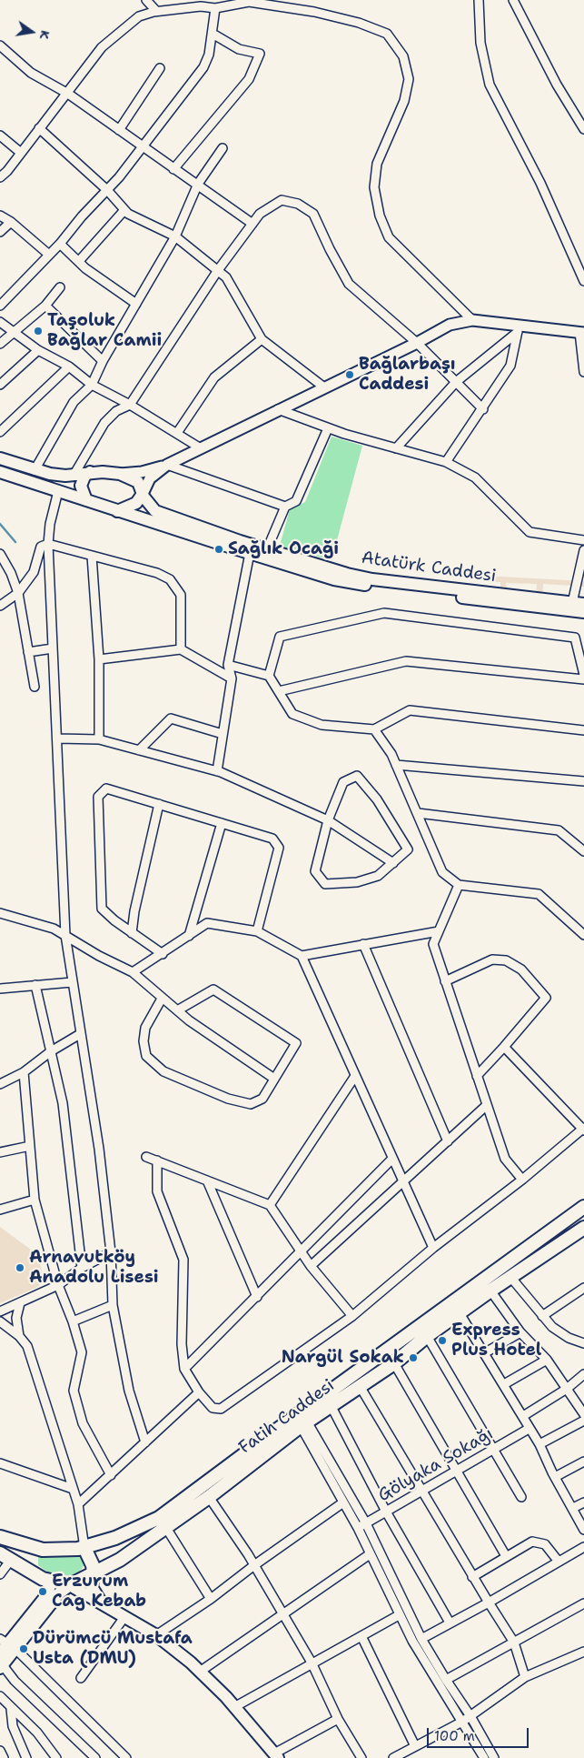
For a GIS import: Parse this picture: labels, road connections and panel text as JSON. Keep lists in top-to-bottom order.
{
  "streets": {
    "main road": ["Atatürk Caddesi", "Fatih Caddesi"],
    "street": ["Gölyaka Sokağı"]
  },
  "places": [
    "Taşoluk Bağlar Camii",
    "Bağlarbaşı Caddesi",
    "Sağlık Ocaği",
    "Arnavutköy Anadolu Lisesi",
    "Express Plus Hotel",
    "Nargül Sokak",
    "Erzurum Cag Kebab",
    "Dürümcü Mustafa Usta (DMU)"
  ],
  "scale_bar": "100 m",
  "north": "right"
}
